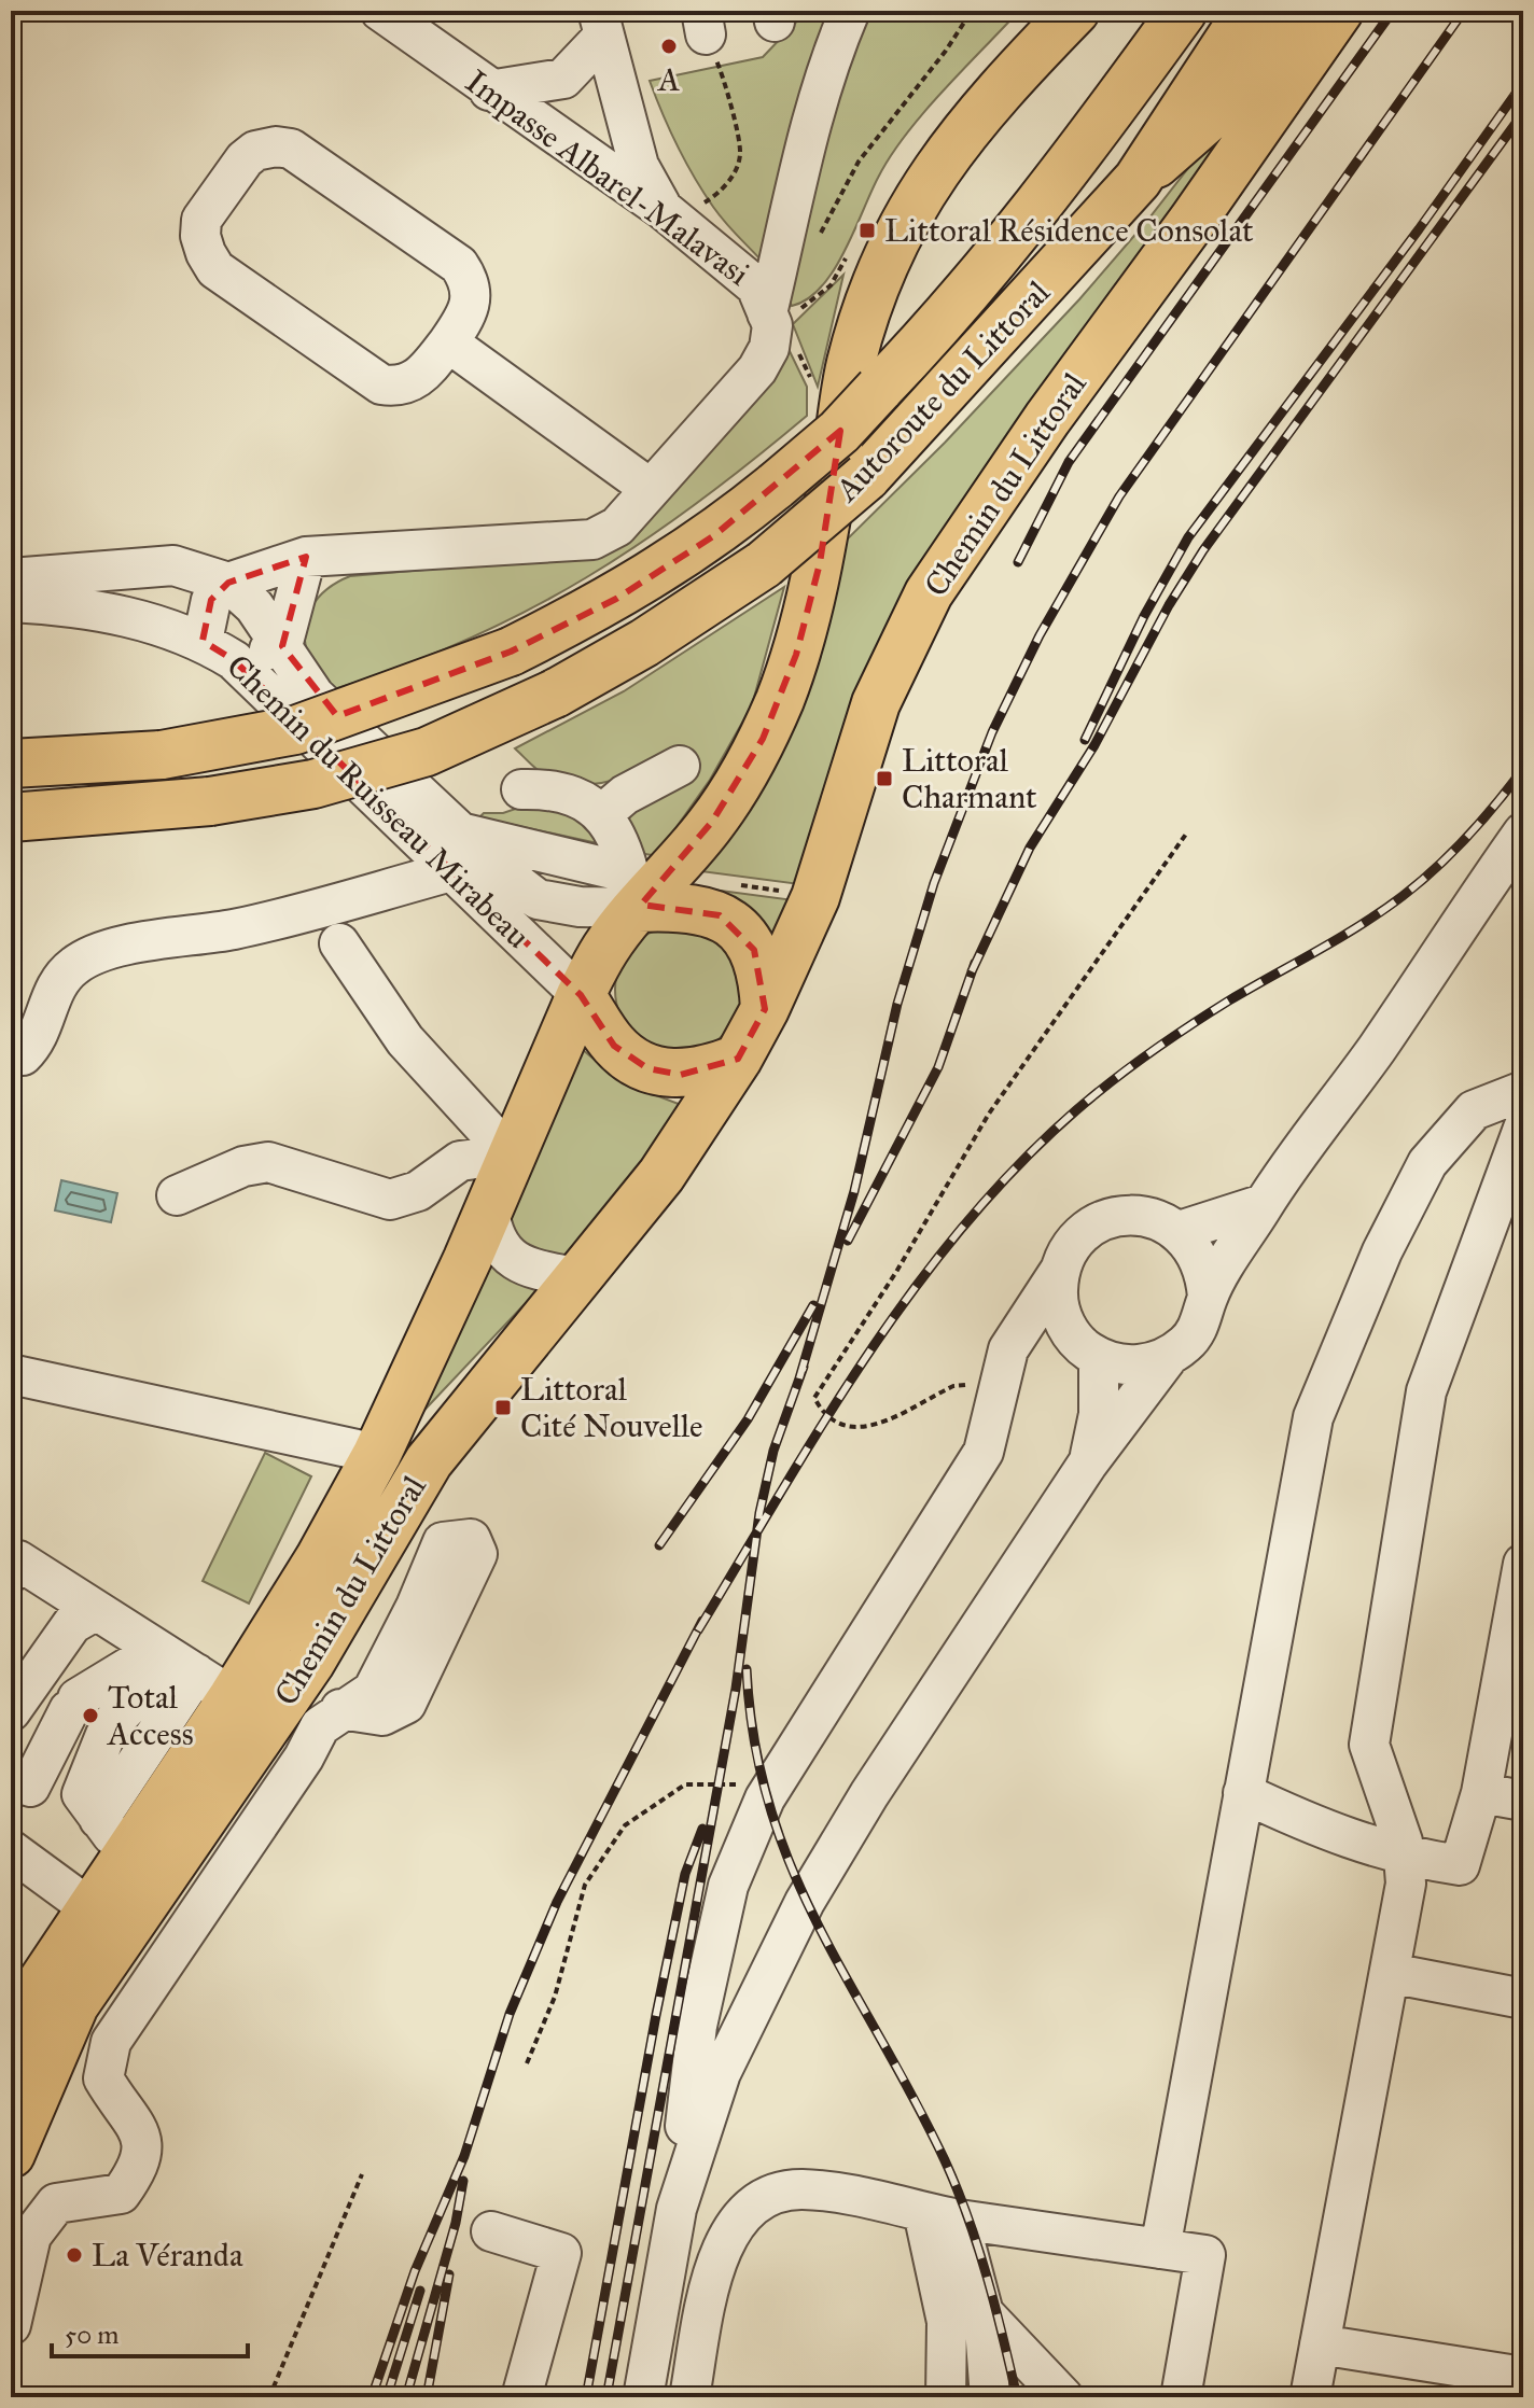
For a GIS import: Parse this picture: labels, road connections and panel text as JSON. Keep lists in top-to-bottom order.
{
  "streets": {
    "main road": ["Autoroute du Littoral", "Chemin du Littoral"],
    "street": ["Impasse Albarel-Malavasi", "Chemin du Ruisseau Mirabeau"]
  },
  "crossings": [
    ["Impasse Albarel-Malavasi", "Chemin du Ruisseau Mirabeau"],
    ["Chemin du Littoral", "Chemin du Ruisseau Mirabeau"]
  ],
  "places": {
    "other": ["A", "Total Access", "La Véranda"],
    "transit": ["Littoral Résidence Consolat", "Littoral Charmant", "Littoral Cité Nouvelle"]
  },
  "scale_bar": "50 m"
}
